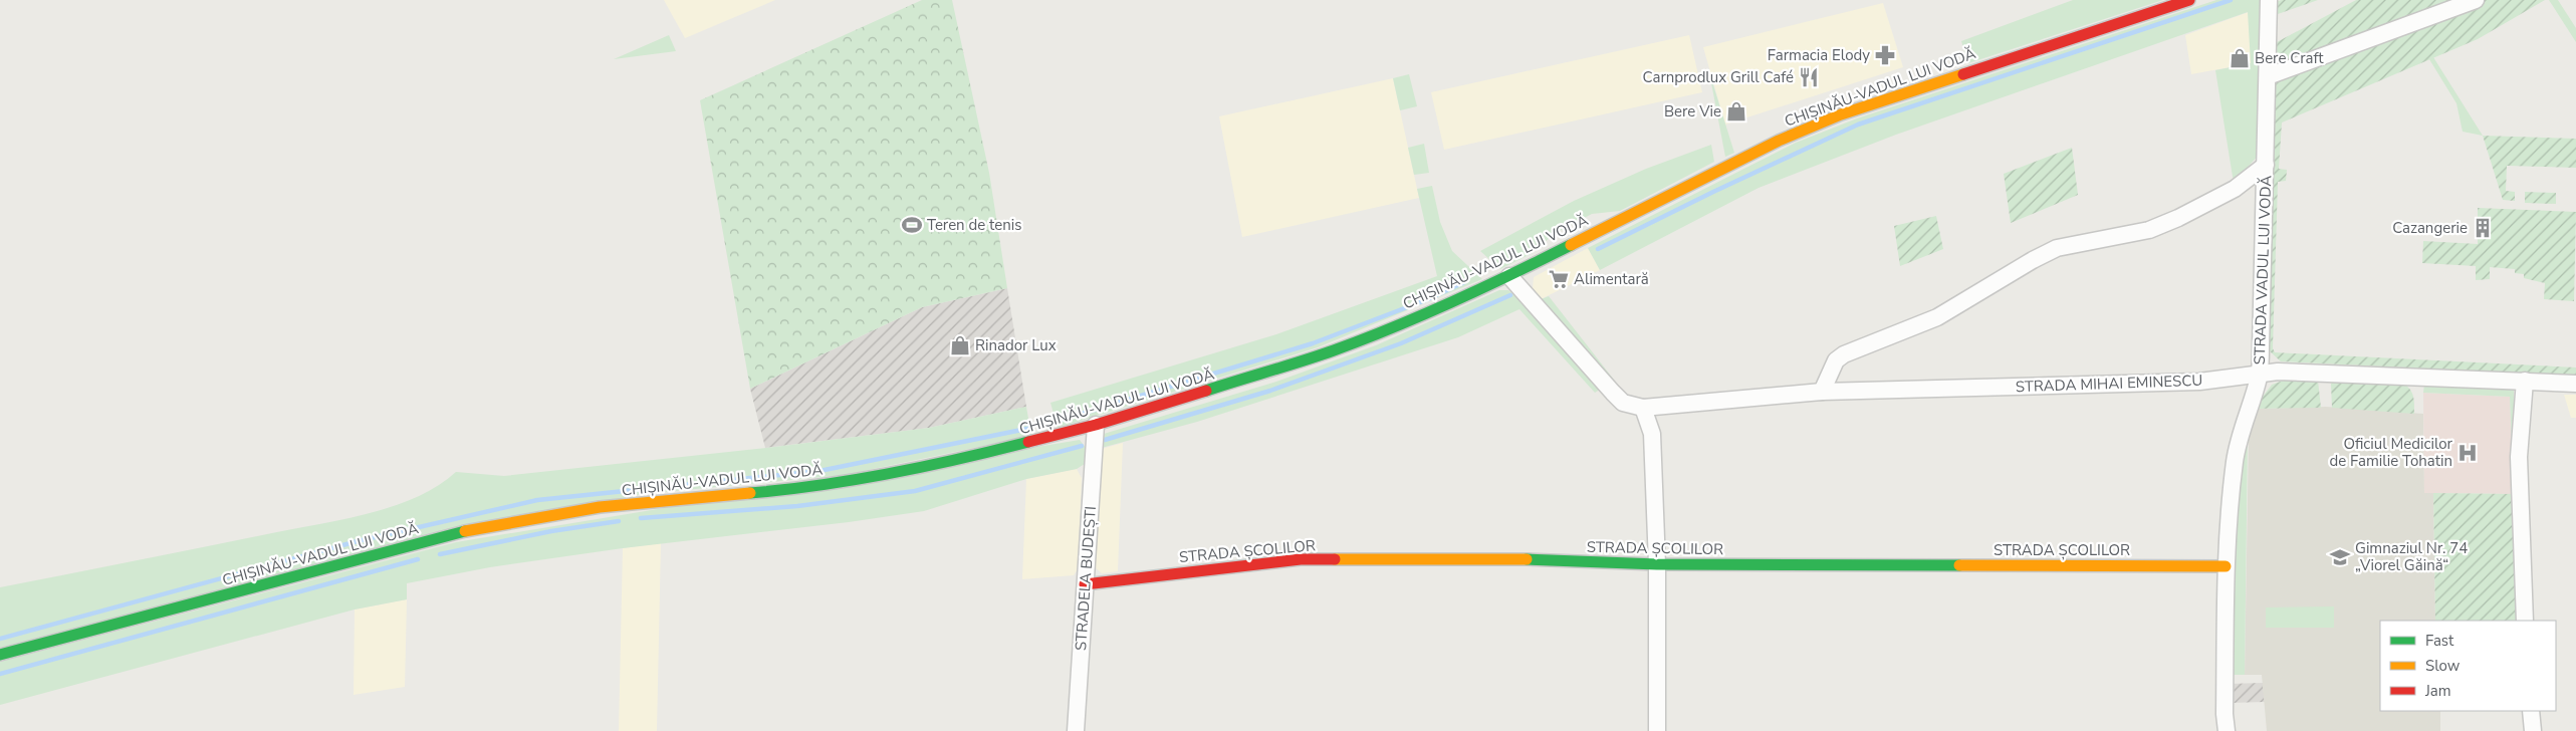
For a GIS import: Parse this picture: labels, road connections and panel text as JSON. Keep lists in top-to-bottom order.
{
  "streets": {
    "main road": ["CHIȘINĂU-VADUL LUI VODĂ", "STRADA ȘCOLILOR"],
    "street": ["STRADA VADUL LUI VODĂ", "STRADA MIHAI EMINESCU", "STRADELA BUDEȘTI"]
  },
  "crossings": [
    ["CHIȘINĂU-VADUL LUI VODĂ", "STRADELA BUDEȘTI"],
    ["STRADA VADUL LUI VODĂ", "STRADA MIHAI EMINESCU"],
    ["STRADA VADUL LUI VODĂ", "STRADA ȘCOLILOR"],
    ["STRADA ȘCOLILOR", "STRADELA BUDEȘTI"]
  ],
  "places": {
    "pharmacy": ["Farmacia Elody"],
    "shop": ["Bere Craft", "Bere Vie", "Rinador Lux"],
    "restaurant": ["Carnprodlux Grill Café"],
    "sports": ["Teren de tenis"],
    "building": ["Cazangerie"],
    "supermarket": ["Alimentară"],
    "hospital": ["Oficiul Medicilor de Familie Tohatin"],
    "school or university": ["Gimnaziul Nr. 74 „Viorel Găină“"]
  },
  "legend": ["Fast", "Slow", "Jam"]
}
